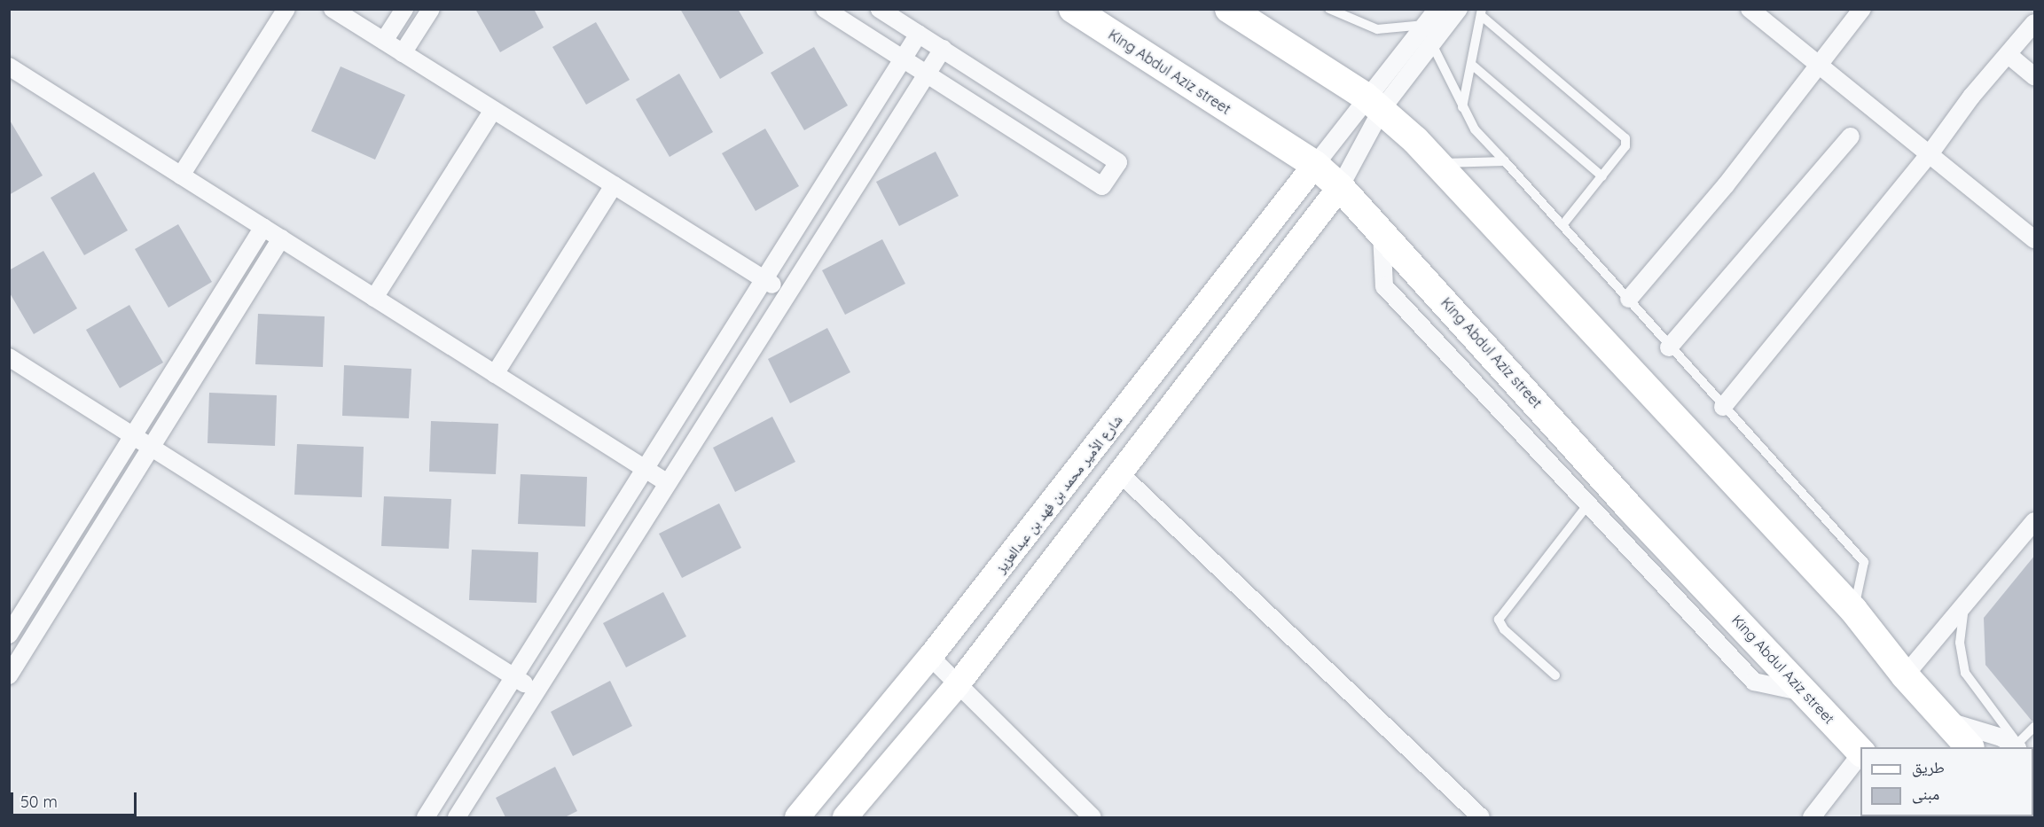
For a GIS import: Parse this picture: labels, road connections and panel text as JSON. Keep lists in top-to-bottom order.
{
  "streets": {
    "main road": ["King Abdul Aziz street", "شارع الأمير محمد بن فهد بن عبدالعزيز"]
  },
  "crossings": [
    ["King Abdul Aziz street", "شارع الأمير محمد بن فهد بن عبدالعزيز"]
  ],
  "legend": ["طريق", "مبنى"],
  "scale_bar": "50 m"
}
